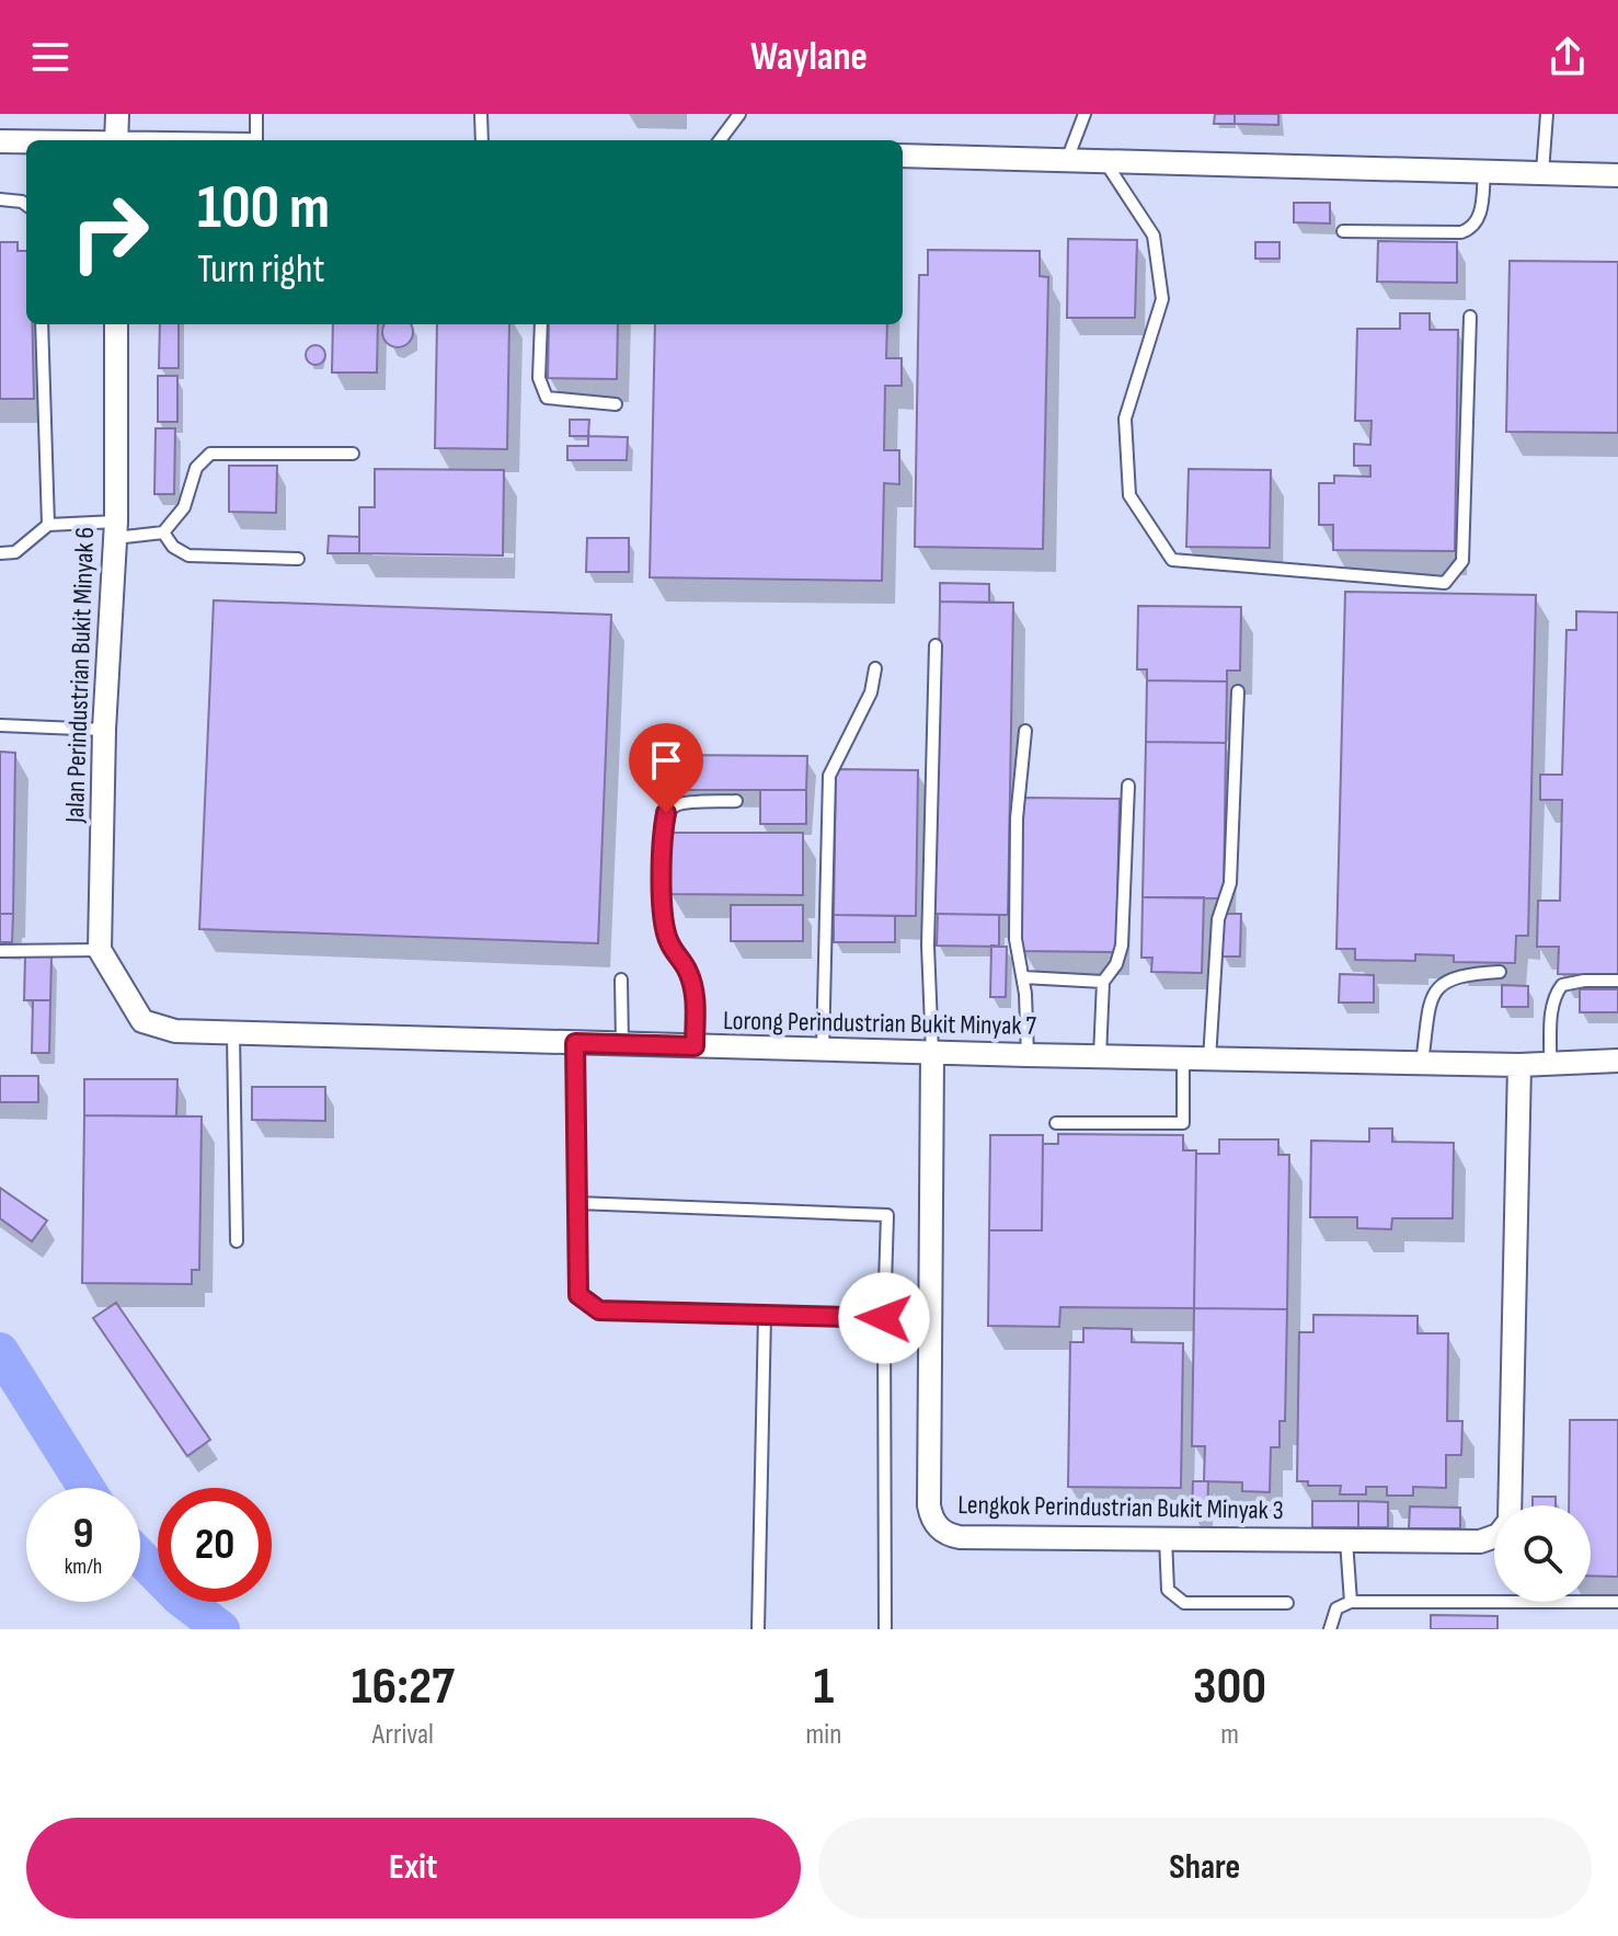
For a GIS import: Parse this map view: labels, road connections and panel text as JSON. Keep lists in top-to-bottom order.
{
  "streets": {
    "street": ["Jalan Perindustrian Bukit Minyak 6", "Lorong Perindustrian Bukit Minyak 7", "Lengkok Perindustrian Bukit Minyak 3"]
  },
  "crossings": [
    ["Jalan Perindustrian Bukit Minyak 6", "Lorong Perindustrian Bukit Minyak 7"],
    ["Lorong Perindustrian Bukit Minyak 7", "Lengkok Perindustrian Bukit Minyak 3"]
  ],
  "page": {
    "header": "Waylane",
    "turn": ["100 m", "Turn right"],
    "speed": "9 km/h",
    "limit": "20",
    "eta": [
      "16:27",
      "Arrival",
      "1",
      "min",
      "300",
      "m"
    ],
    "buttons": ["Exit", "Share"]
  }
}
